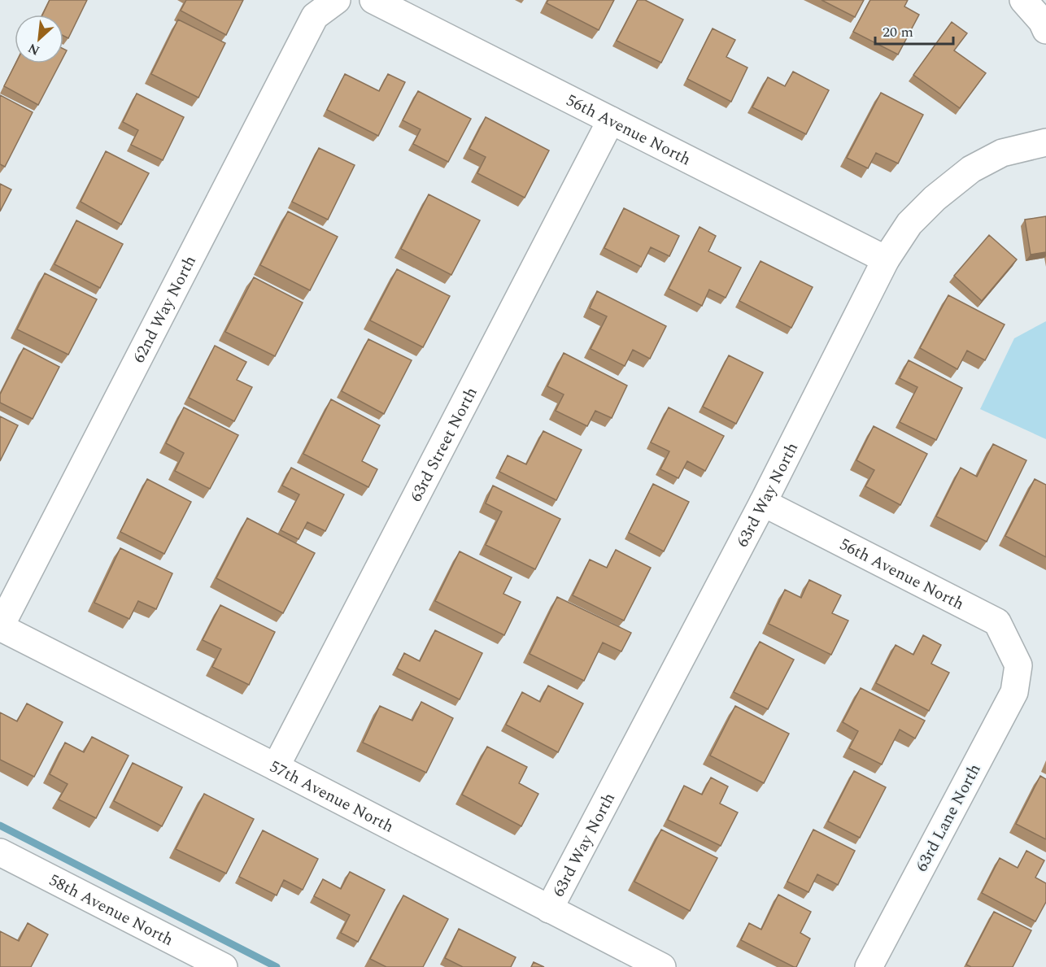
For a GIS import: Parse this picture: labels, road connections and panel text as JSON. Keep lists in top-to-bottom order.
{
  "streets": {
    "street": [
      "56th Avenue North",
      "62nd Way North",
      "63rd Street North",
      "63rd Way North",
      "57th Avenue North",
      "63rd Lane North",
      "58th Avenue North"
    ]
  },
  "crossings": [
    ["56th Avenue North", "63rd Street North"],
    ["56th Avenue North", "63rd Way North"],
    ["56th Avenue North", "63rd Lane North"],
    ["62nd Way North", "57th Avenue North"],
    ["63rd Street North", "57th Avenue North"],
    ["63rd Way North", "57th Avenue North"]
  ],
  "scale_bar": "20 m",
  "north": "bottom left"
}
